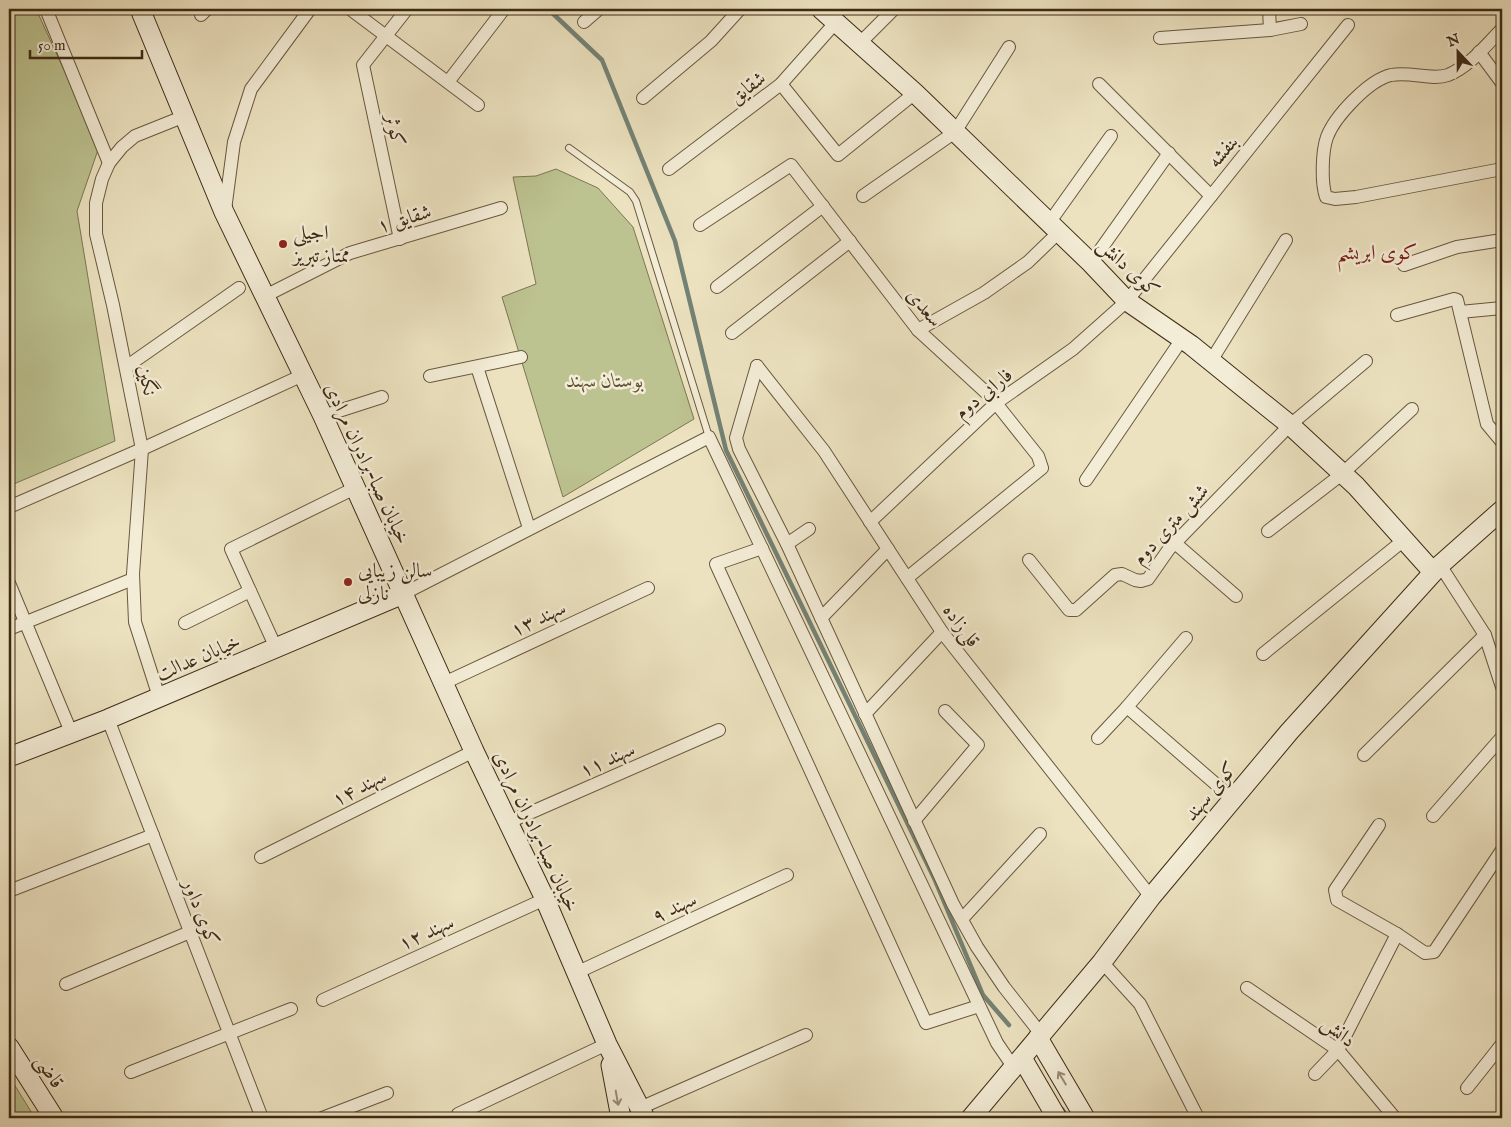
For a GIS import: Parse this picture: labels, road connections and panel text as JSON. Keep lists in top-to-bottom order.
{
  "streets": {
    "main road": [
      "کوی دانش",
      "خیابان صبا-برادران مرادی",
      "خیابان عدالت",
      "کوی سهند",
      "قاضی"
    ],
    "street": [
      "شقایق",
      "کوثر",
      "بنفشه",
      "شقایق ۱",
      "سعدی",
      "نگین",
      "فارابی دوم",
      "شش متری دوم",
      "سهند ۱۳",
      "قلی‌زاده",
      "سهند ۱۱",
      "سهند ۱۴",
      "سهند ۹",
      "کوی داور",
      "سهند ۱۲",
      "دانش"
    ]
  },
  "crossings": [
    ["شقایق", "کوی دانش"],
    ["کوثر", "شقایق ۱"],
    ["بنفشه", "کوی دانش"],
    ["بنفشه", "فارابی دوم"],
    ["شقایق ۱", "خیابان صبا-برادران مرادی"],
    ["کوی دانش", "فارابی دوم"],
    ["کوی دانش", "شش متری دوم"],
    ["کوی دانش", "کوی سهند"],
    ["سعدی", "فارابی دوم"],
    ["سعدی", "قلی‌زاده"],
    ["نگین", "خیابان صبا-برادران مرادی"],
    ["نگین", "خیابان عدالت"],
    ["فارابی دوم", "قلی‌زاده"],
    ["خیابان صبا-برادران مرادی", "سهند ۱۳"],
    ["خیابان صبا-برادران مرادی", "خیابان عدالت"],
    ["خیابان صبا-برادران مرادی", "سهند ۱۱"],
    ["خیابان صبا-برادران مرادی", "سهند ۱۴"],
    ["خیابان صبا-برادران مرادی", "سهند ۹"],
    ["خیابان صبا-برادران مرادی", "سهند ۱۲"],
    ["قلی‌زاده", "کوی سهند"],
    ["خیابان عدالت", "کوی داور"]
  ],
  "districts": ["کوی ابریشم"],
  "parks": ["بوستان سهند"],
  "places": ["اجیلی ممتاز تبریز", "سالن زیبایی نازلی"],
  "scale_bar": "50 m",
  "north": "top"
}
